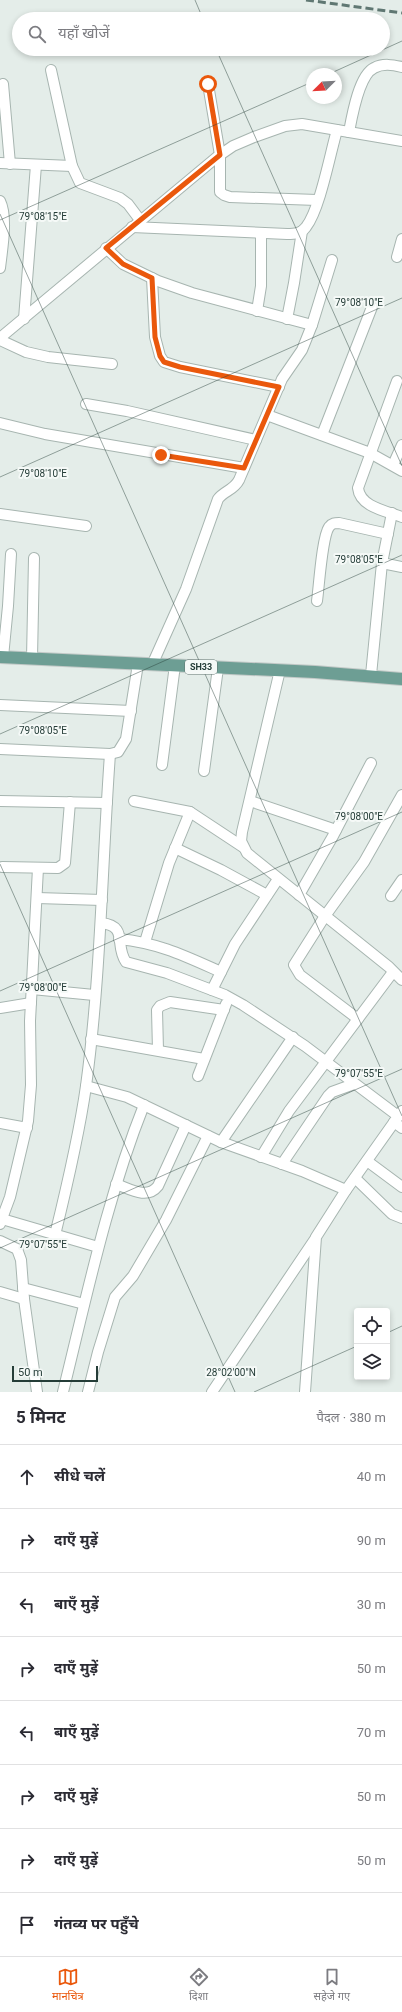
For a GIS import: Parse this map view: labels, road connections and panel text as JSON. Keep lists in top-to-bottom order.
{
  "streets": {
    "main road": ["SH33"]
  },
  "scale_bar": "50 m",
  "north": "bottom left",
  "page": {
    "search": "यहाँ खोजें",
    "scale": "50 m",
    "heading": ["5 मिनट", "पैदल · 380 m"],
    "list": [
      ["सीधे चलें", "40 m"],
      ["दाएँ मुड़ें", "90 m"],
      ["बाएँ मुड़ें", "30 m"],
      ["दाएँ मुड़ें", "50 m"],
      ["बाएँ मुड़ें", "70 m"],
      ["दाएँ मुड़ें", "50 m"],
      ["दाएँ मुड़ें", "50 m"],
      "गंतव्य पर पहुँचे"
    ],
    "nav": ["मानचित्र", "दिशा", "सहेजे गए"]
  },
  "coordinates": [
    "79°08'15\"E",
    "79°08'10\"E",
    "79°08'05\"E",
    "79°08'00\"E",
    "79°07'55\"E",
    "28°02'00\"N"
  ]
}
